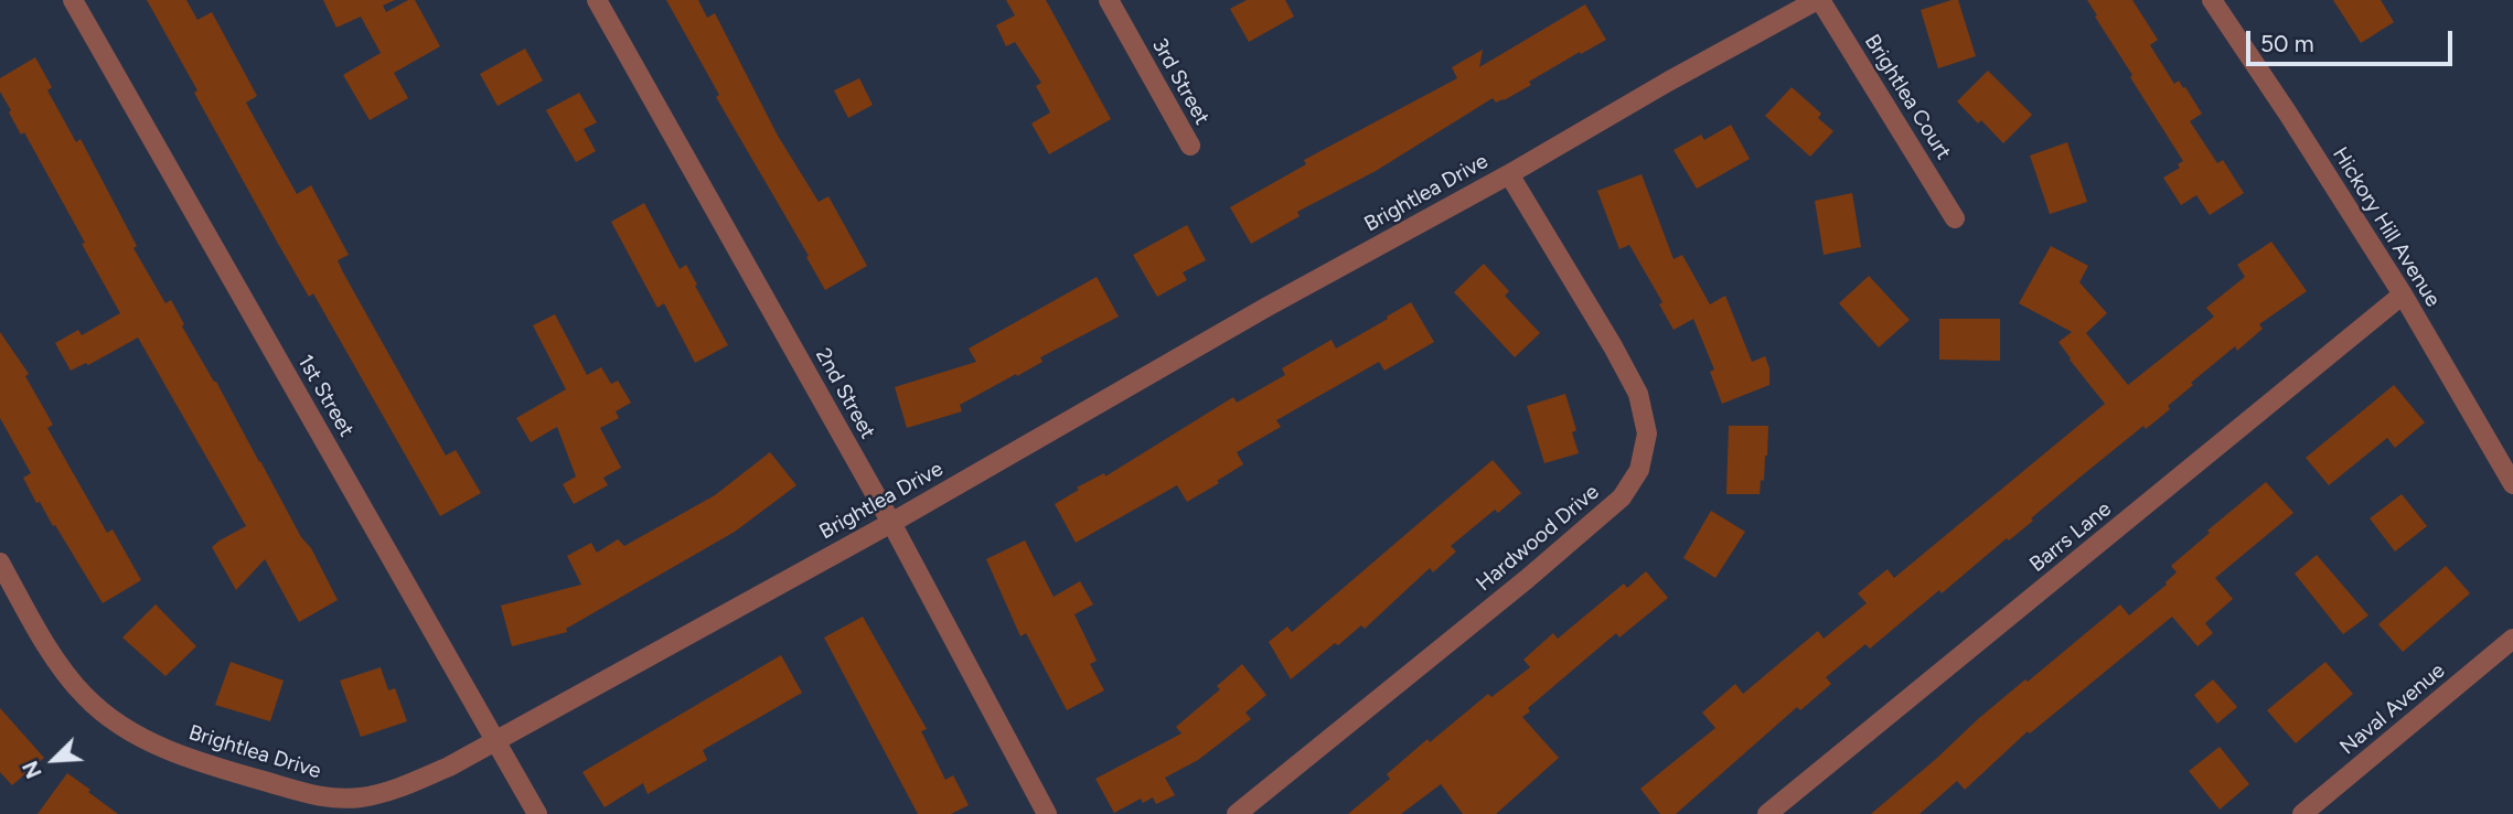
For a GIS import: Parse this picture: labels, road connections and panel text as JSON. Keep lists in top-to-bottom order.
{
  "streets": {
    "street": [
      "3rd Street",
      "Brightlea Court",
      "Brightlea Drive",
      "Hickory Hill Avenue",
      "2nd Street",
      "1st Street",
      "Barrs Lane",
      "Hardwood Drive",
      "Naval Avenue"
    ]
  },
  "crossings": [
    ["Brightlea Court", "Brightlea Drive"],
    ["Brightlea Drive", "2nd Street"],
    ["Brightlea Drive", "1st Street"],
    ["Brightlea Drive", "Hardwood Drive"],
    ["Hickory Hill Avenue", "Barrs Lane"]
  ],
  "scale_bar": "50 m",
  "north": "bottom left"
}
